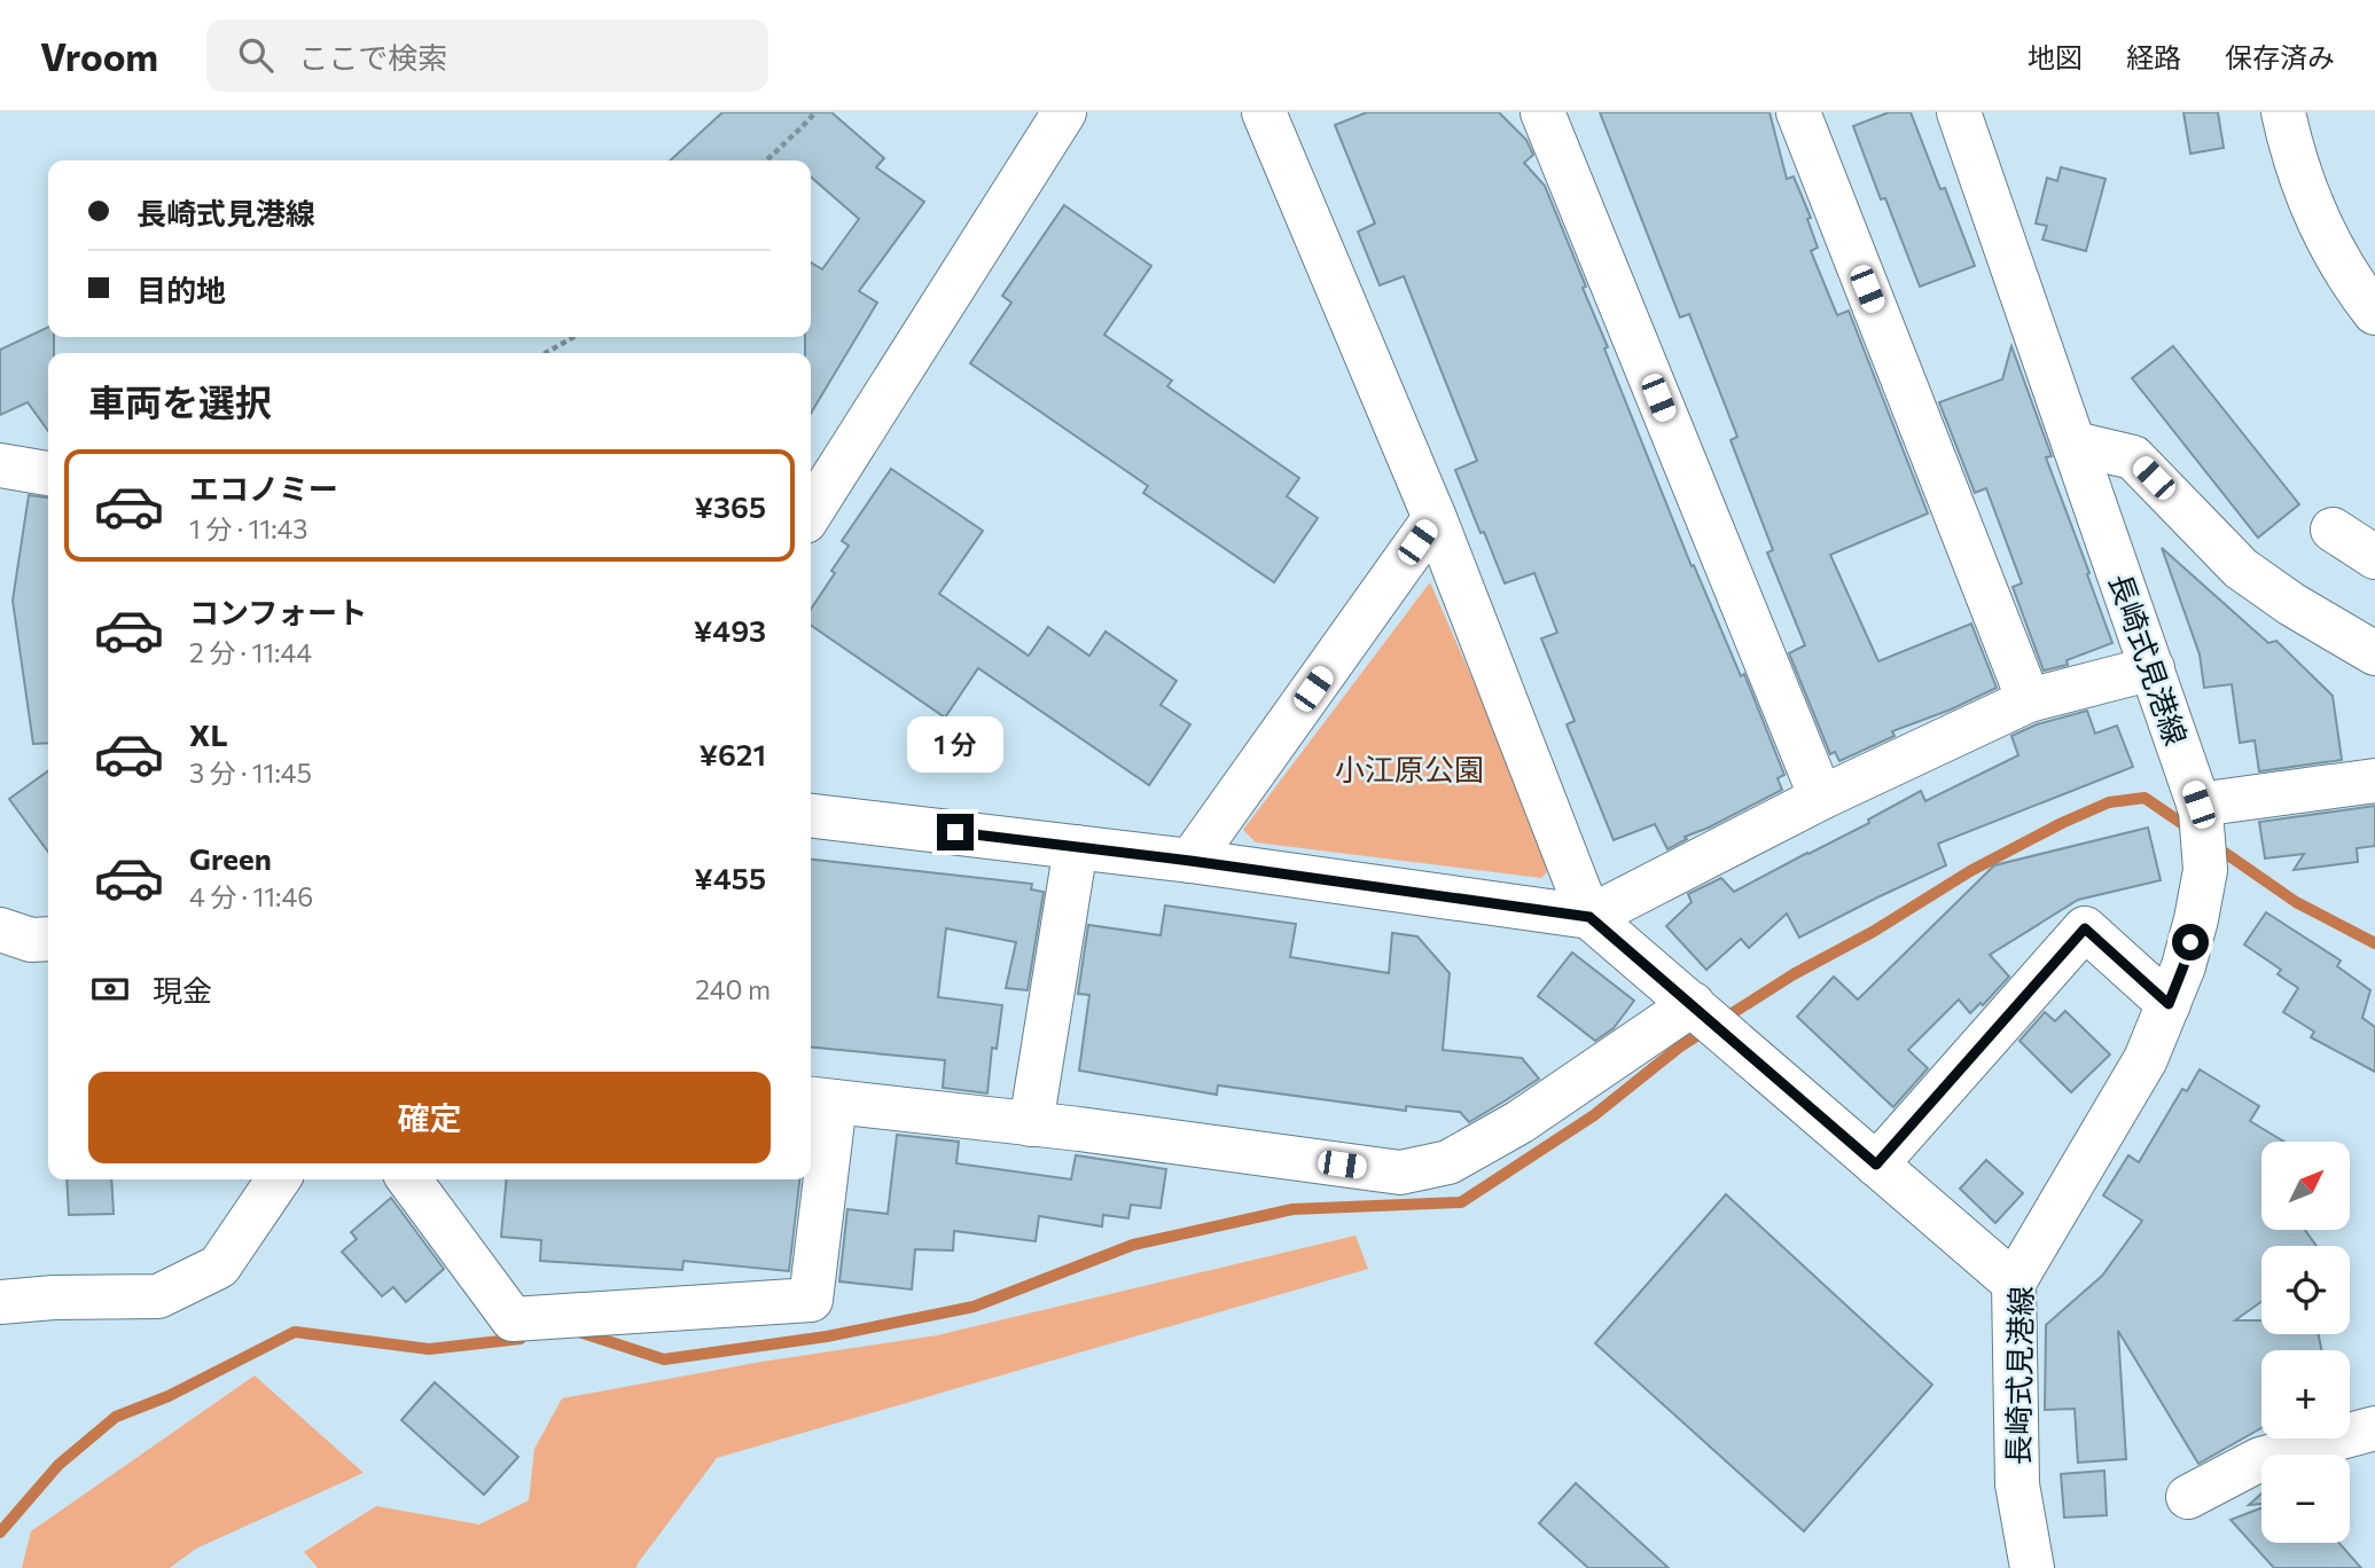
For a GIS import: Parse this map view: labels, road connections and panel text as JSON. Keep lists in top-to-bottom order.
{
  "streets": {
    "street": ["長崎式見港線"]
  },
  "parks": ["小江原公園"],
  "north": "top right",
  "page": {
    "header": "Vroom",
    "search": "ここで検索",
    "nav": ["地図", "経路", "保存済み"],
    "banner": ["長崎式見港線", "目的地"],
    "heading": "車両を選択",
    "list": [
      {
        "name": "エコノミー",
        "note": "1 分 · 11:43",
        "value": "¥365"
      },
      {
        "name": "コンフォート",
        "note": "2 分 · 11:44",
        "value": "¥493"
      },
      {
        "name": "XL",
        "note": "3 分 · 11:45",
        "value": "¥621"
      },
      {
        "name": "Green",
        "note": "4 分 · 11:46",
        "value": "¥455"
      }
    ],
    "bubble": "1 分",
    "pay": ["現金", "240 m"],
    "buttons": "確定",
    "map_buttons": ["+", "−"]
  }
}
